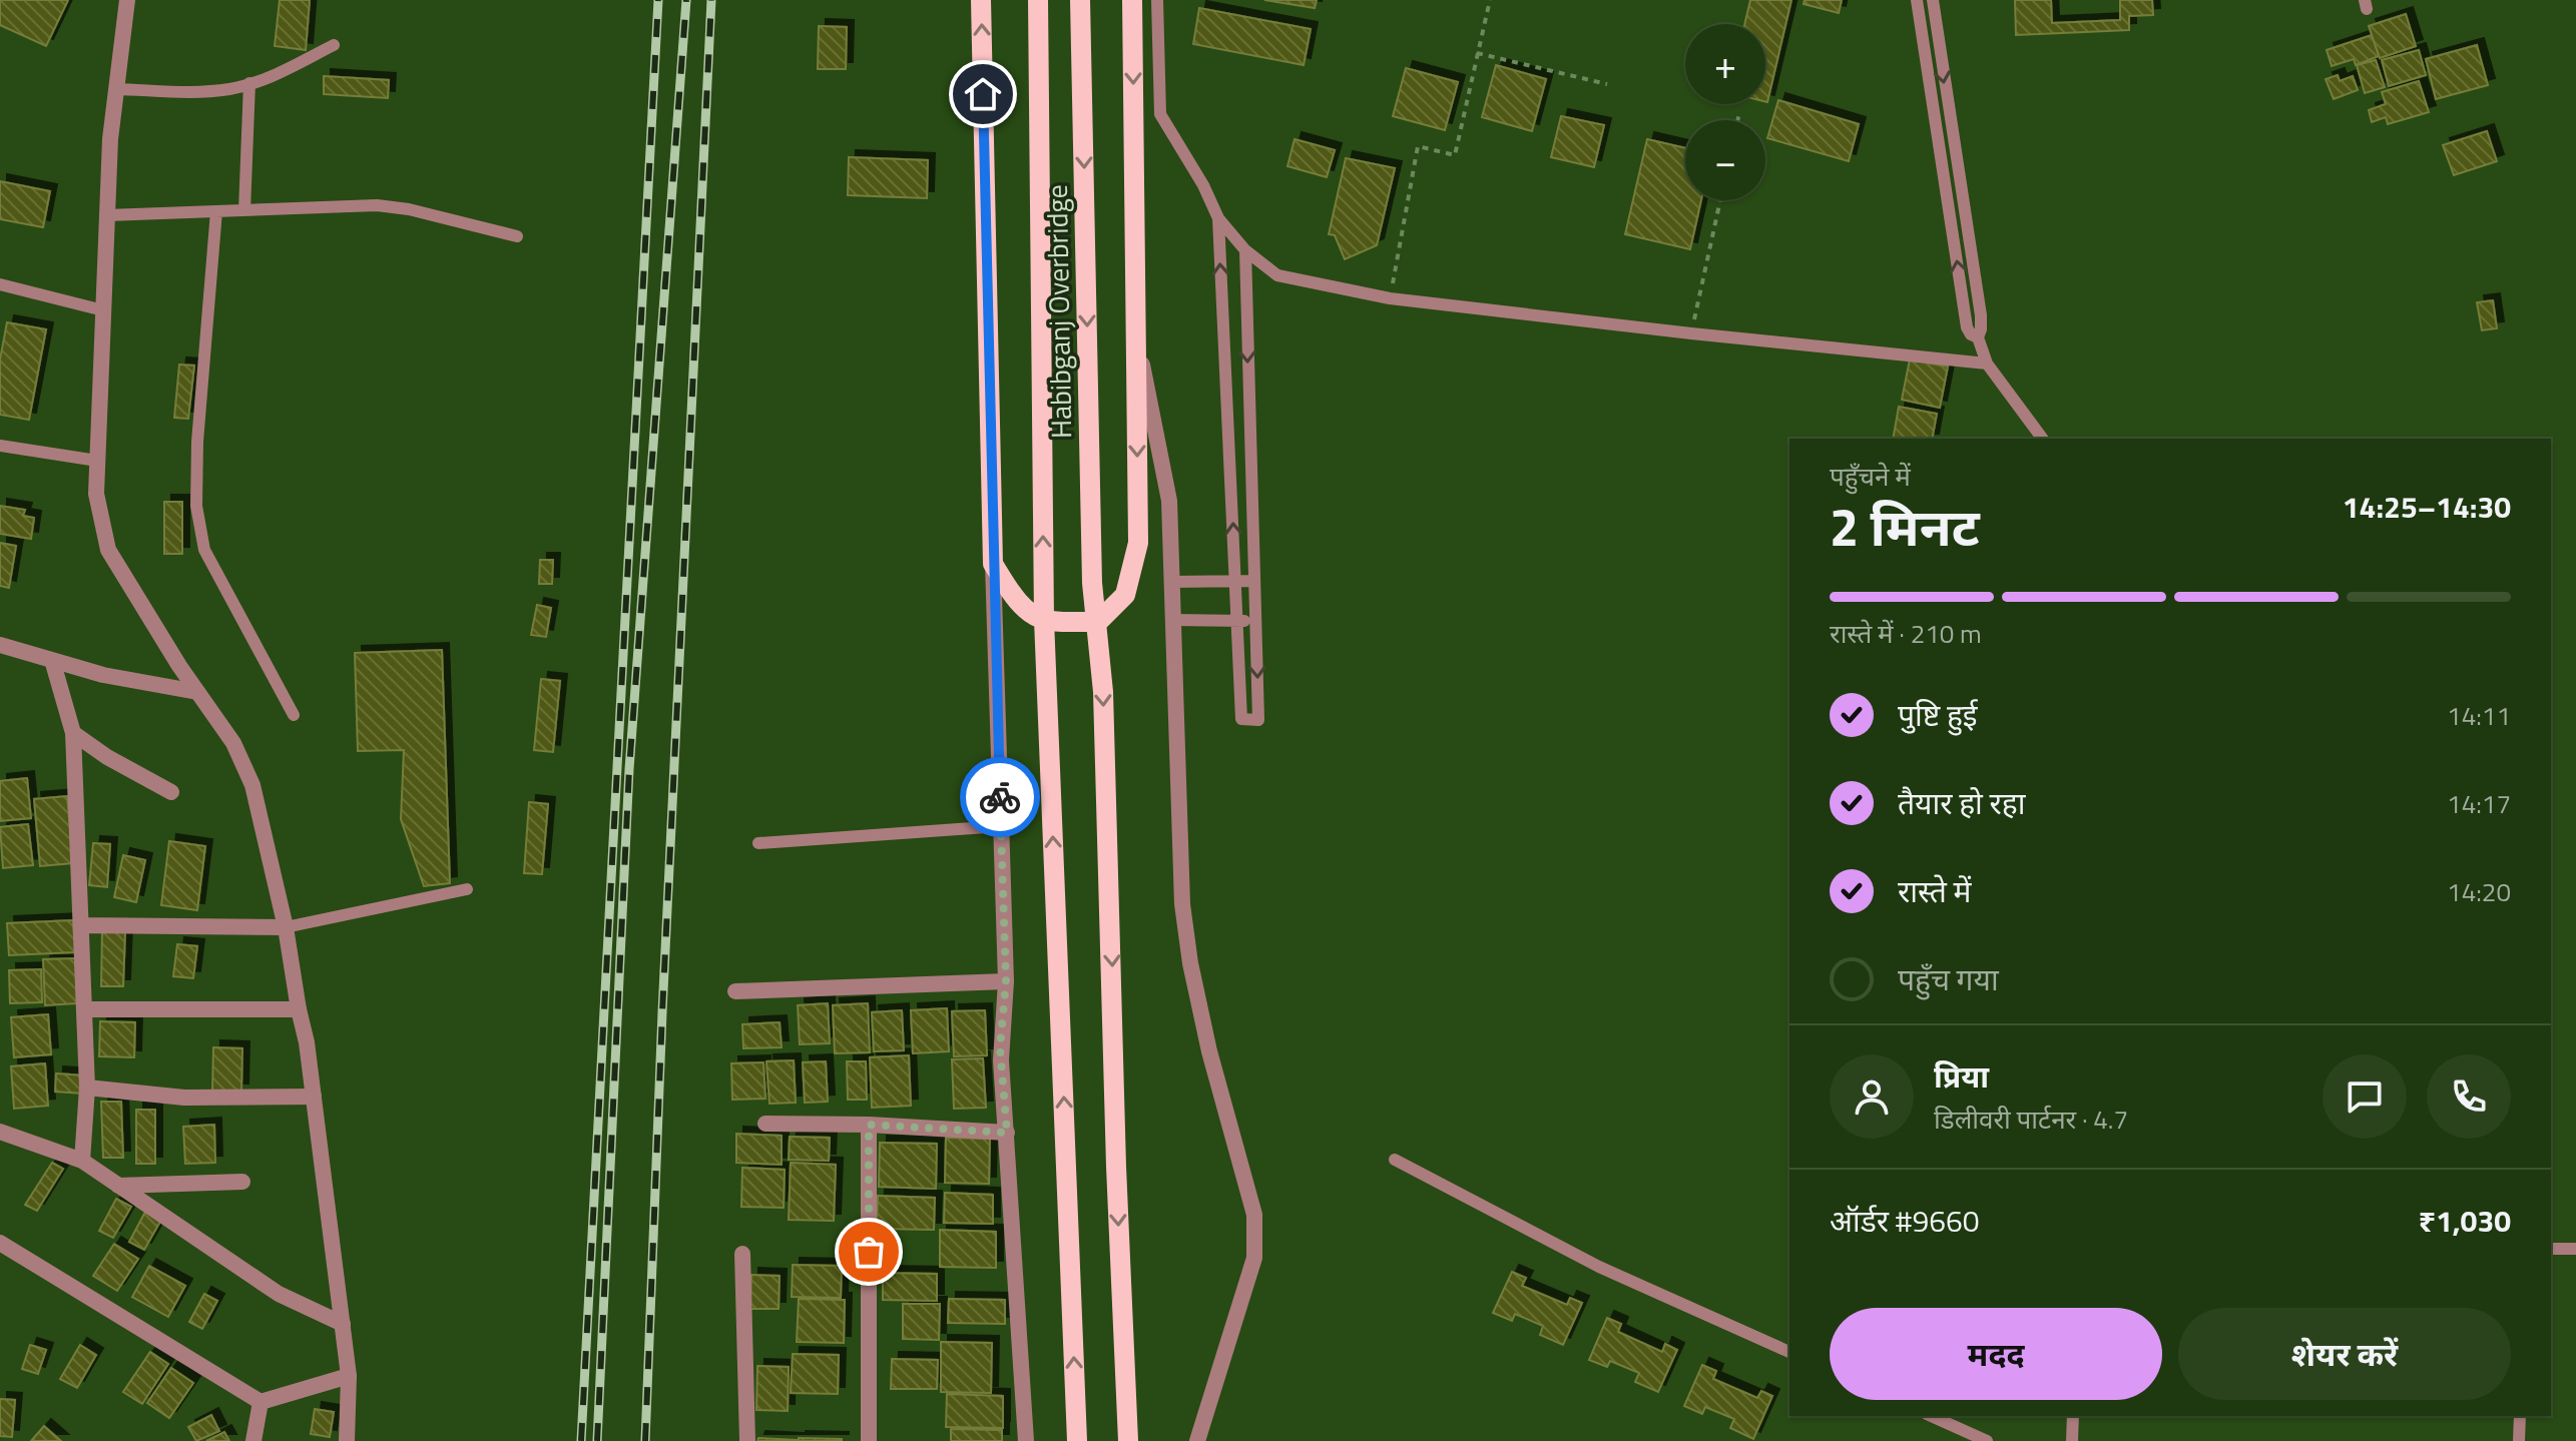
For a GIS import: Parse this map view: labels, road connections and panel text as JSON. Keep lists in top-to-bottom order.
{
  "streets": {
    "main road": ["Habibganj Overbridge"]
  },
  "page": {
    "map_buttons": ["+", "−"],
    "heading": ["2 मिनट", "पहुँचने में", "14:25–14:30"],
    "panel": [
      "प्रिया",
      "डिलीवरी पार्टनर · 4.7",
      "ऑर्डर #9660",
      "₹1,030"
    ],
    "bar": "रास्ते में · 210 m",
    "list": [
      ["पुष्टि हुई", "14:11"],
      ["तैयार हो रहा", "14:17"],
      ["रास्ते में", "14:20"],
      "पहुँच गया"
    ],
    "buttons": ["मदद", "शेयर करें"]
  }
}
